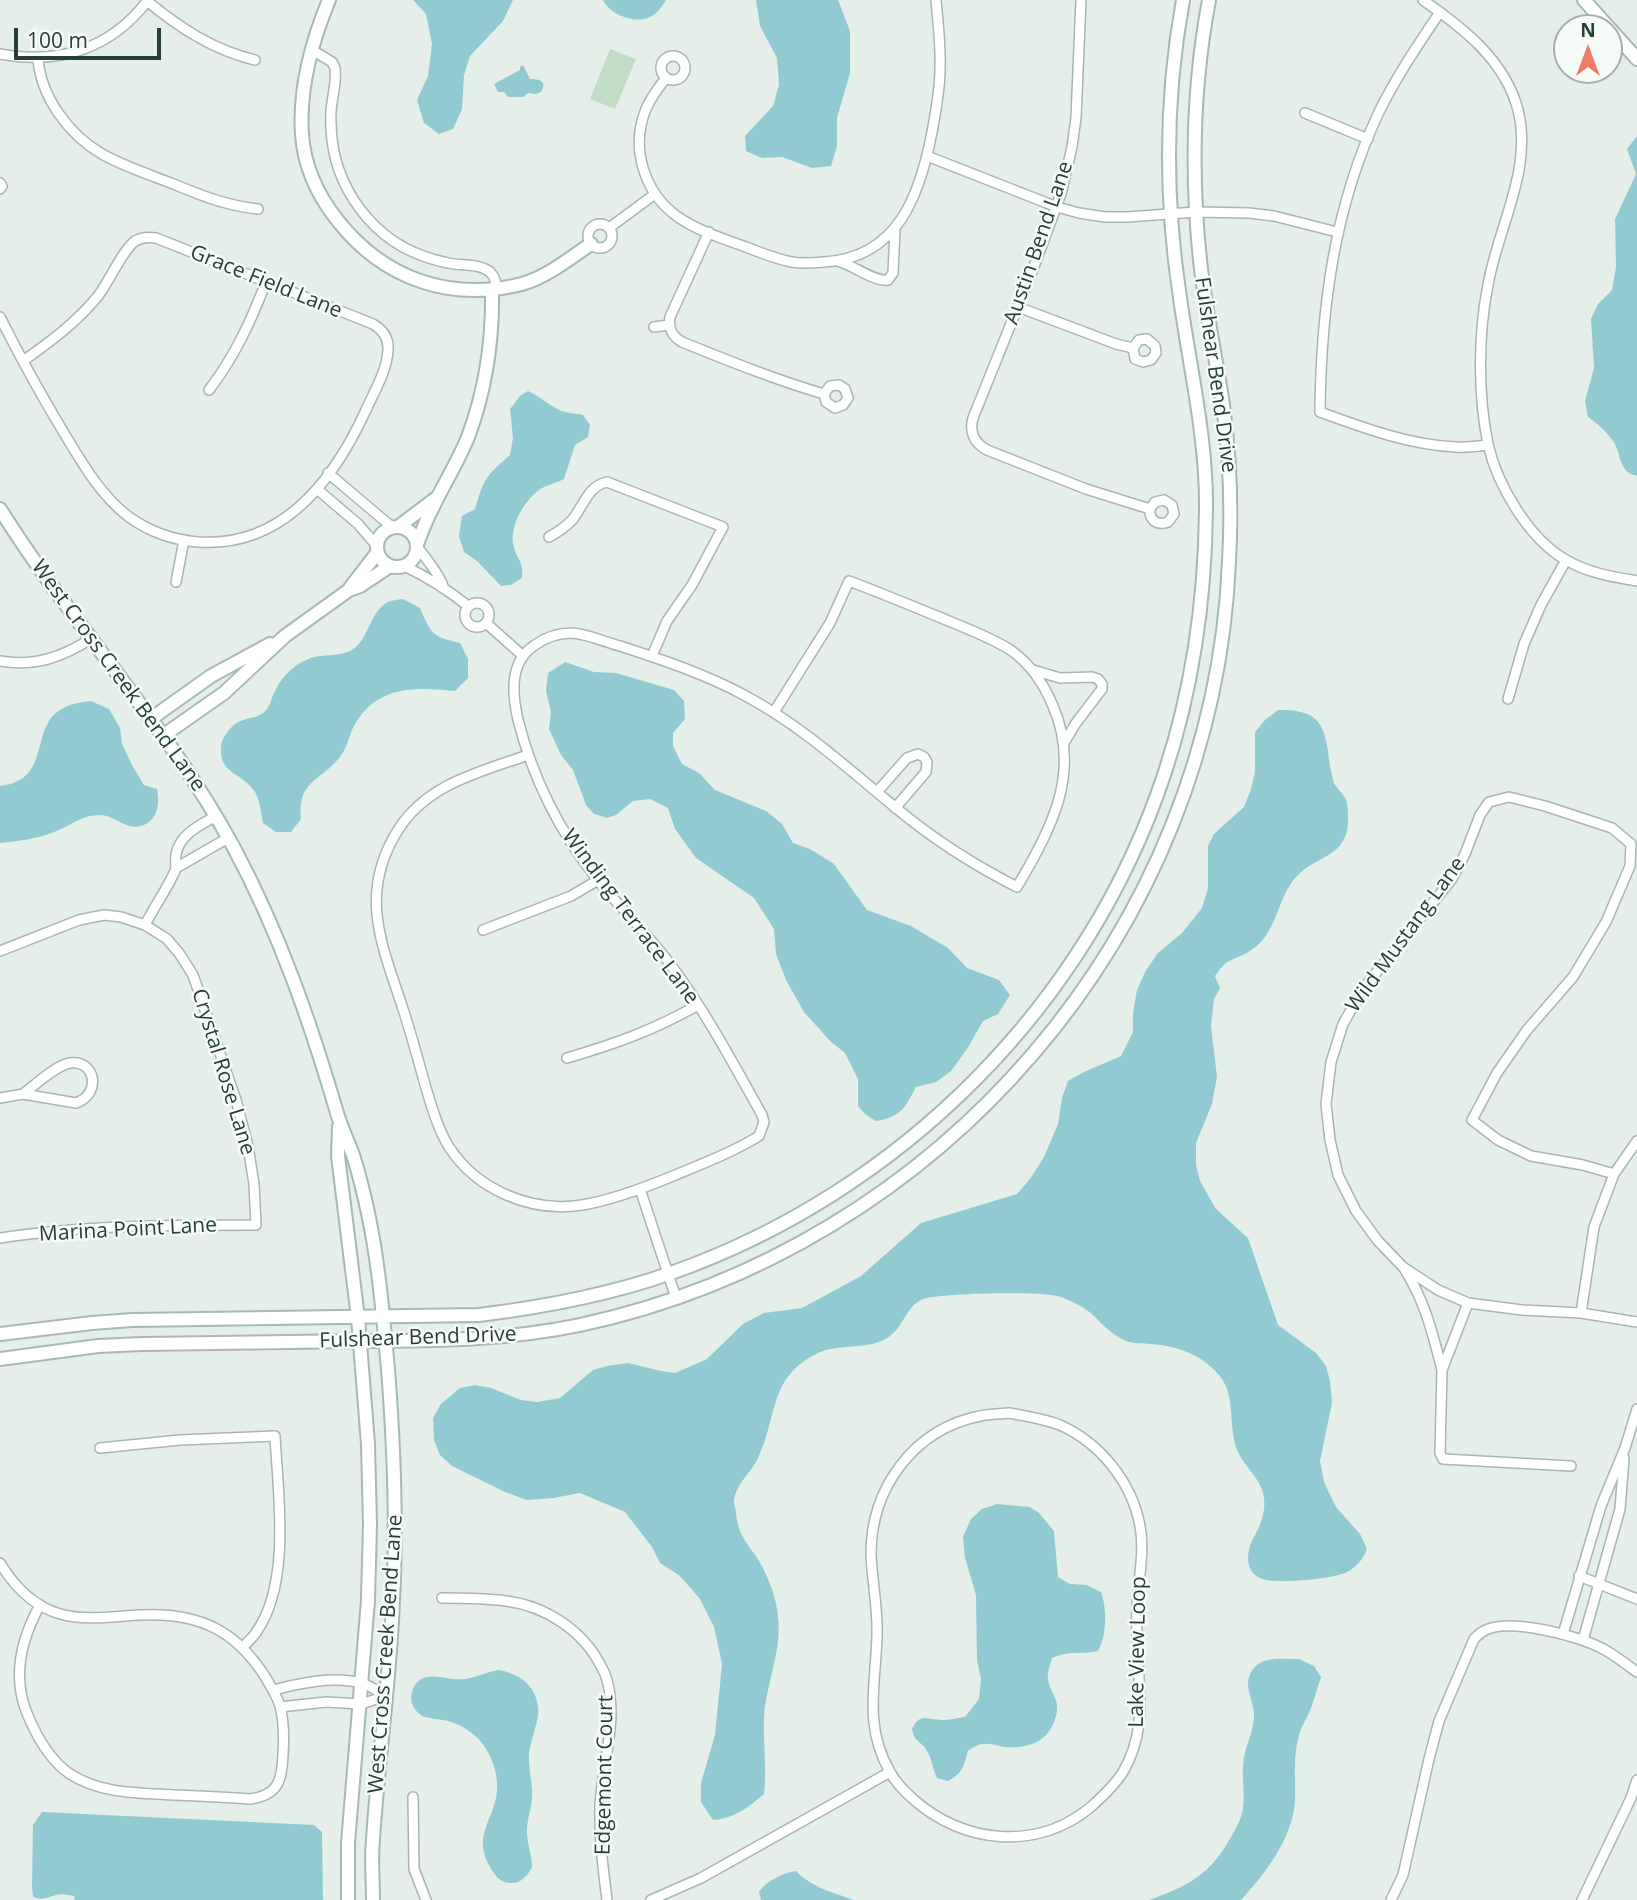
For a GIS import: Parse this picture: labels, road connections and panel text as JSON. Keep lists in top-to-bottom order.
{
  "streets": {
    "main road": ["Fulshear Bend Drive", "West Cross Creek Bend Lane"],
    "street": [
      "Austin Bend Lane",
      "Grace Field Lane",
      "Winding Terrace Lane",
      "Wild Mustang Lane",
      "Crystal Rose Lane",
      "Marina Point Lane",
      "Lake View Loop",
      "Edgemont Court"
    ]
  },
  "crossings": [
    ["Fulshear Bend Drive", "West Cross Creek Bend Lane"],
    ["Crystal Rose Lane", "Marina Point Lane"]
  ],
  "scale_bar": "100 m",
  "north": "top"
}
